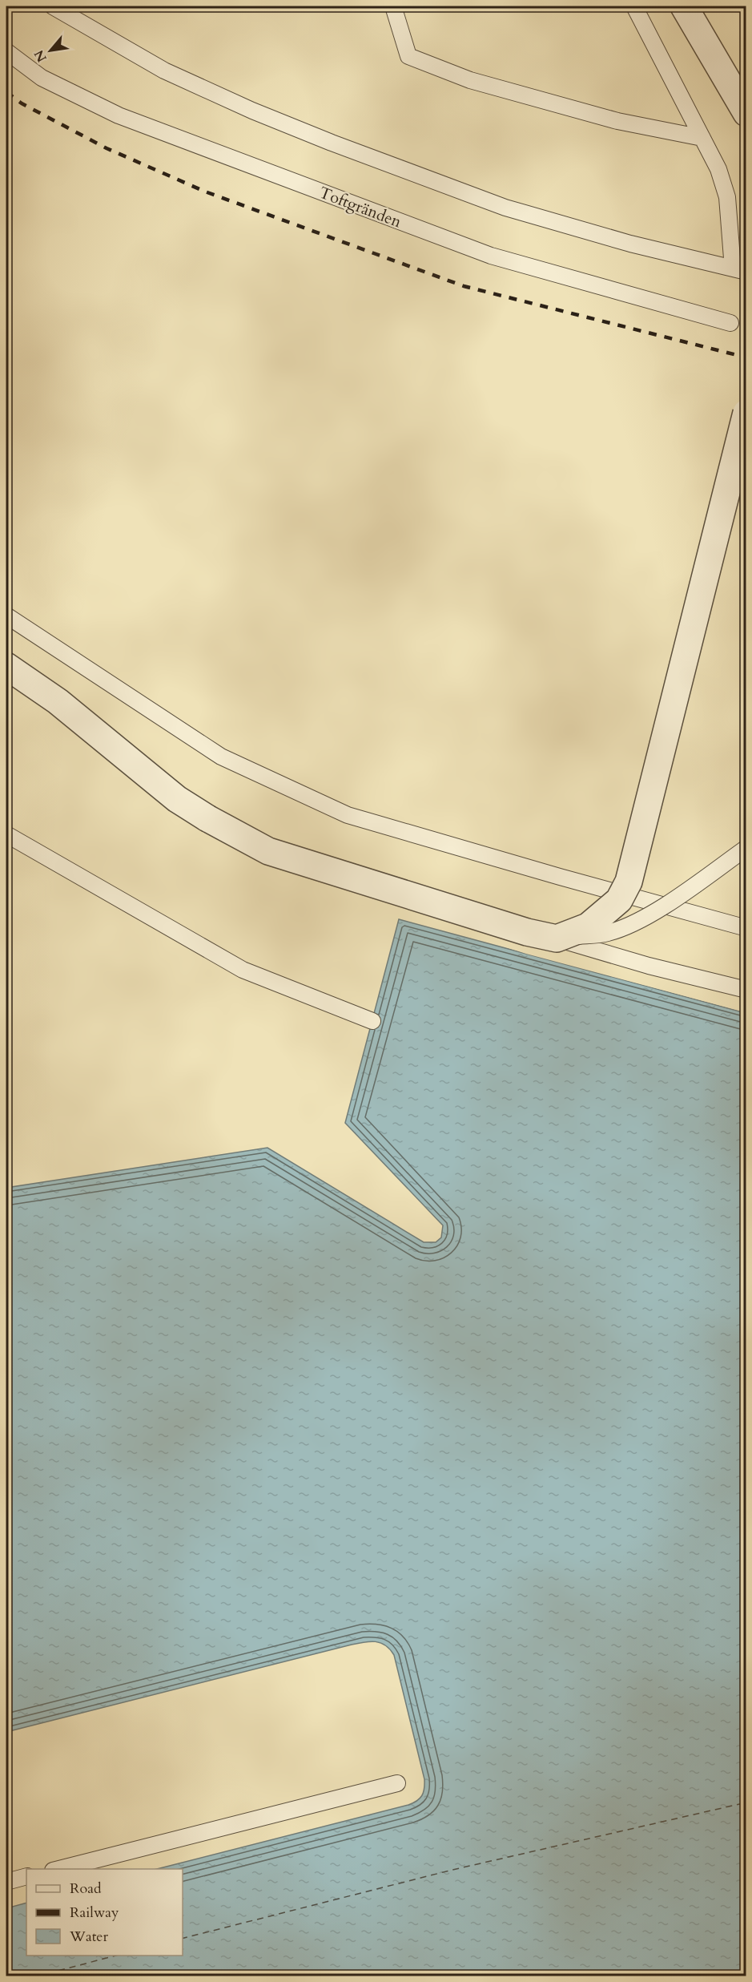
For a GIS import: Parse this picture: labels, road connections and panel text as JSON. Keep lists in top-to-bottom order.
{
  "streets": {
    "lane": ["Toftgränden"]
  },
  "legend": ["Road", "Railway", "Water"],
  "north": "bottom left"
}
